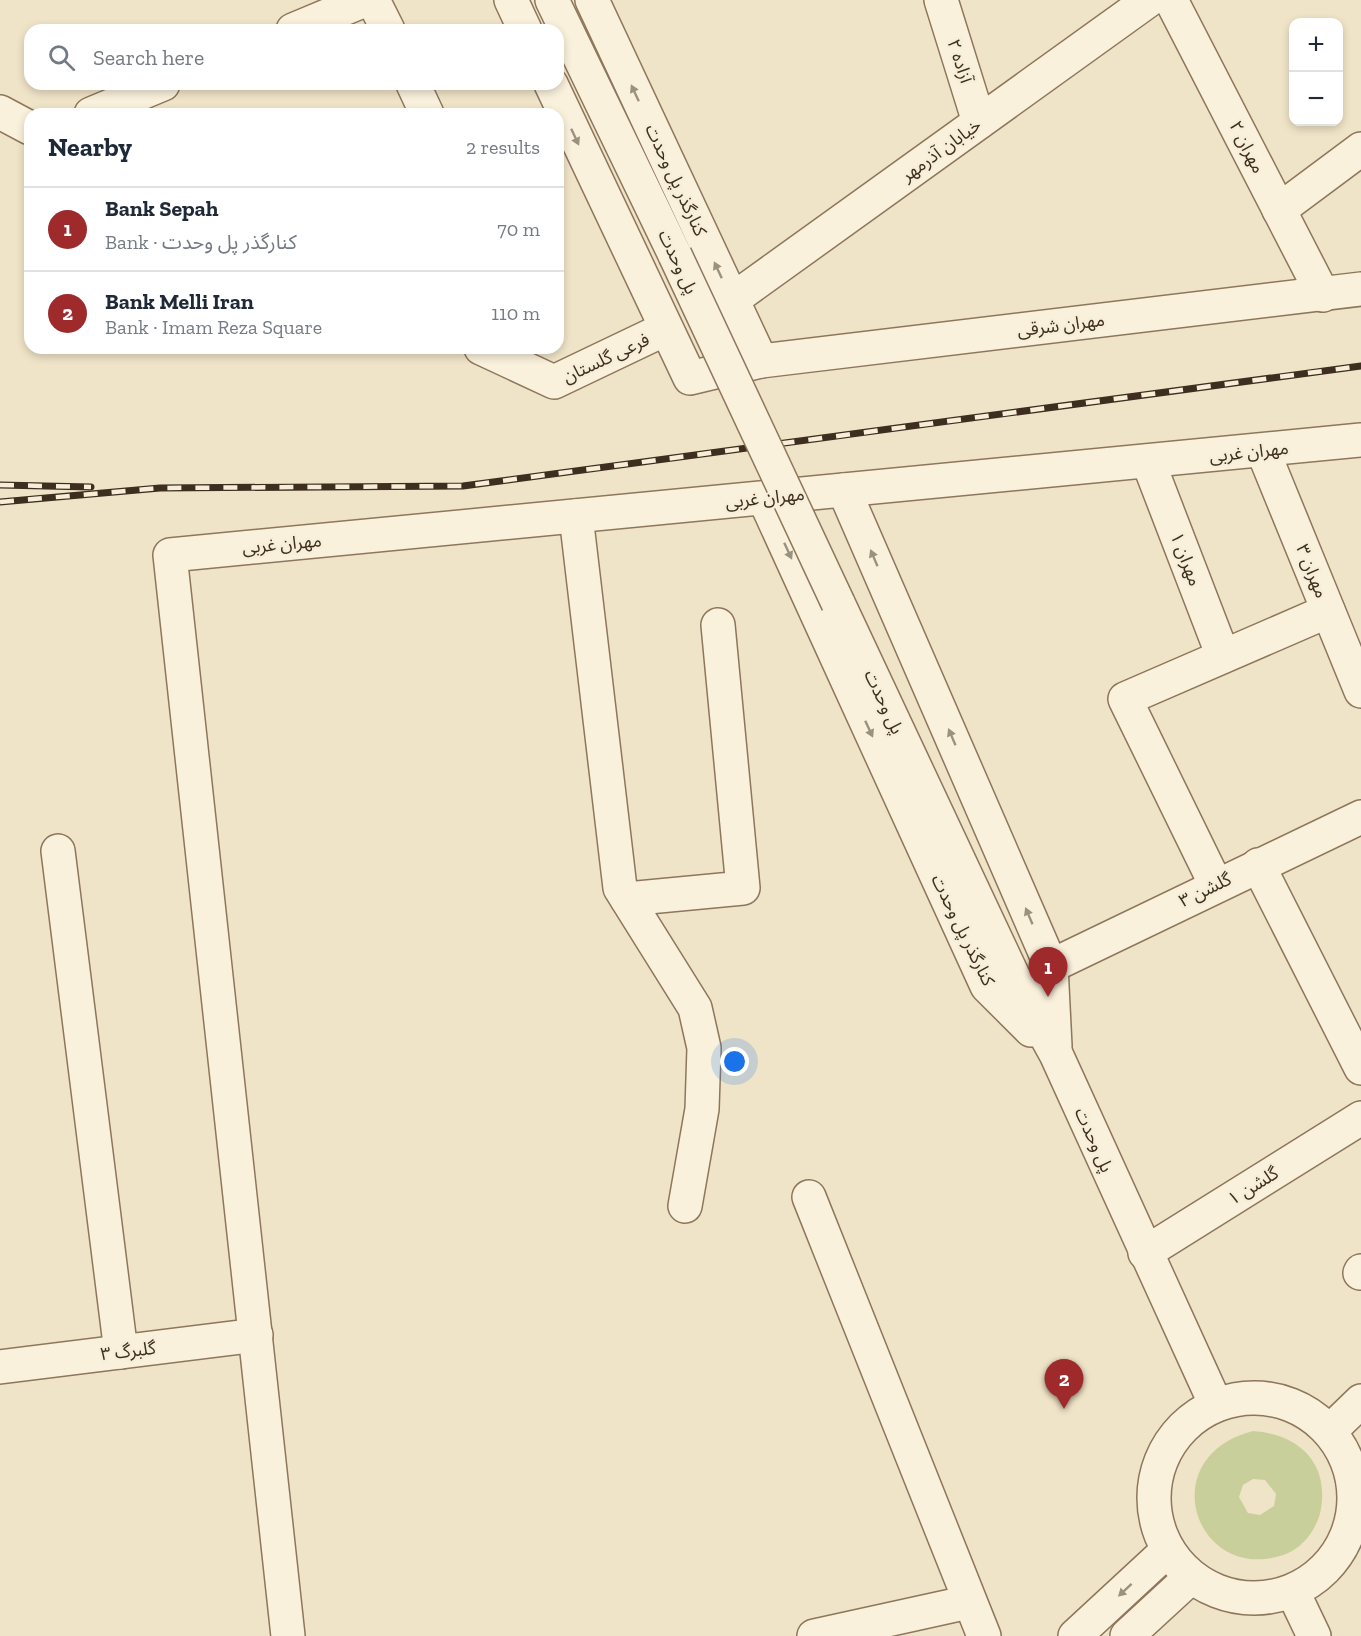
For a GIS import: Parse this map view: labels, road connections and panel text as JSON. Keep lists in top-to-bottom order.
{
  "streets": {
    "street": [
      "آزاده ۲",
      "مهران ۲",
      "خیابان آذرمهر",
      "کنارگذر پل وحدت",
      "پل وحدت",
      "مهران شرقی",
      "فرعی گلستان",
      "مهران غربی",
      "مهران ۱",
      "مهران ۳",
      "گلشن ۳",
      "گلشن ۱",
      "گلبرگ ۳"
    ]
  },
  "crossings": [
    ["آزاده ۲", "خیابان آذرمهر"],
    ["مهران ۲", "خیابان آذرمهر"],
    ["مهران ۲", "مهران شرقی"],
    ["خیابان آذرمهر", "کنارگذر پل وحدت"],
    ["کنارگذر پل وحدت", "پل وحدت"],
    ["کنارگذر پل وحدت", "مهران شرقی"],
    ["کنارگذر پل وحدت", "مهران غربی"],
    ["پل وحدت", "گلشن ۱"],
    ["مهران شرقی", "فرعی گلستان"],
    ["مهران غربی", "مهران ۱"],
    ["مهران غربی", "مهران ۳"],
    ["مهران غربی", "گلبرگ ۳"]
  ],
  "page": {
    "map_buttons": ["+", "−"],
    "search": "Search here",
    "heading": ["Nearby", "2 results"],
    "list": [
      {
        "mark": "1",
        "name": "Bank Sepah",
        "note": "Bank · کنارگذر پل وحدت",
        "value": "70 m"
      },
      {
        "mark": "2",
        "name": "Bank Melli Iran",
        "note": "Bank · Imam Reza Square",
        "value": "110 m"
      }
    ],
    "pins": ["1", "2"]
  }
}
